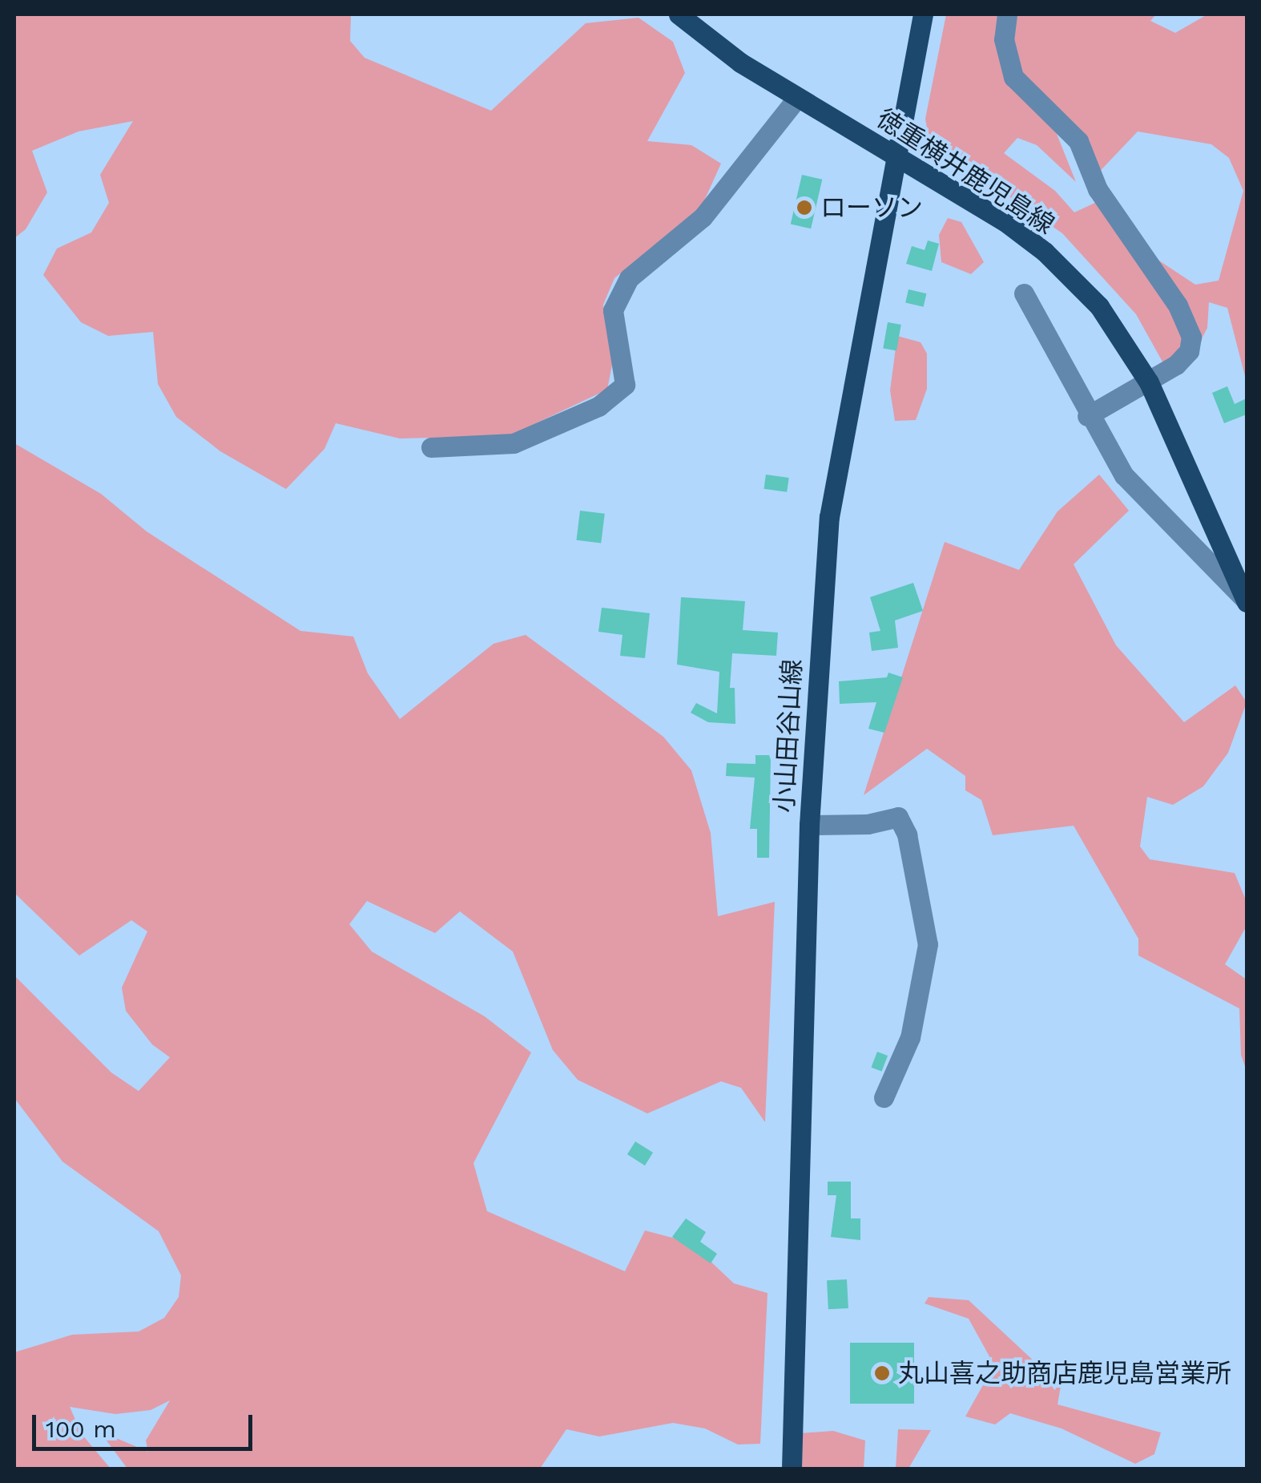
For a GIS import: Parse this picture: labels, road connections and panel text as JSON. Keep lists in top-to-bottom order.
{
  "streets": {
    "main road": ["徳重横井鹿児島線", "小山田谷山線"]
  },
  "crossings": [
    ["徳重横井鹿児島線", "小山田谷山線"]
  ],
  "places": ["ローソン", "丸山喜之助商店鹿児島営業所"],
  "scale_bar": "100 m"
}
